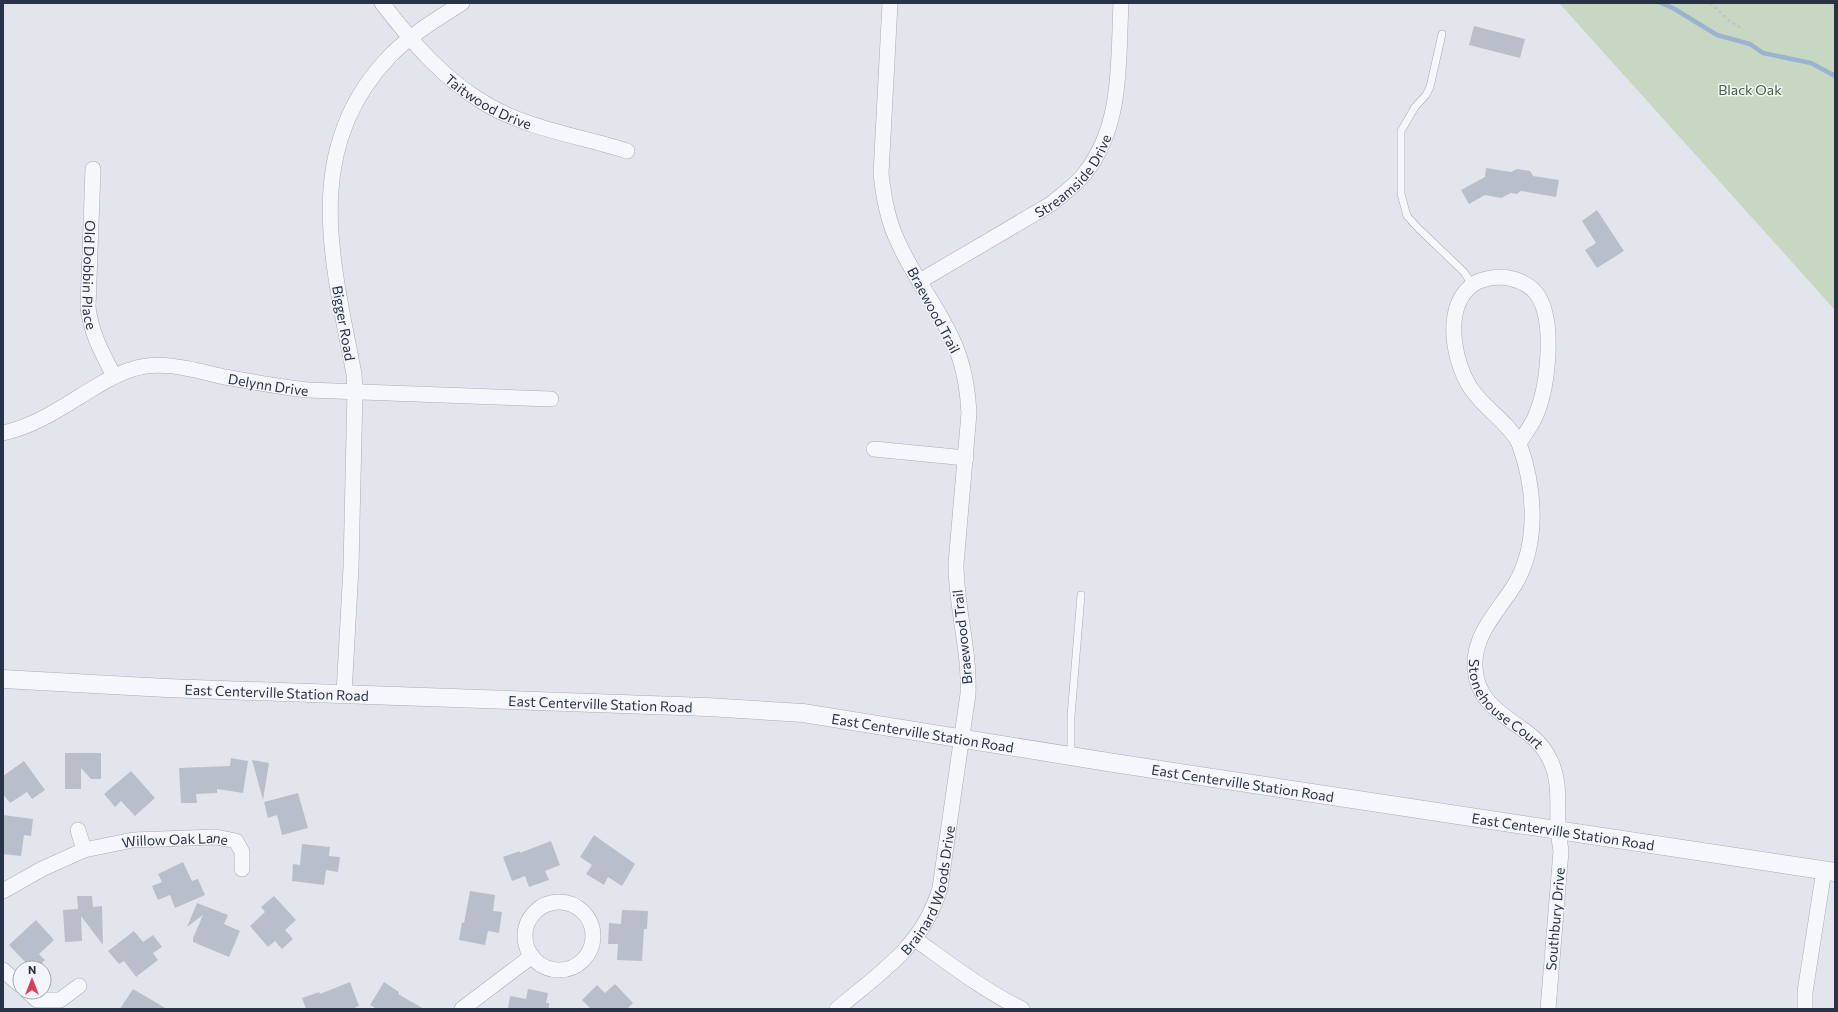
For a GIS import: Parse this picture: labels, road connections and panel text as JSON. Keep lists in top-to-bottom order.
{
  "streets": {
    "street": [
      "Taitwood Drive",
      "Streamside Drive",
      "Old Dobbin Place",
      "Braewood Trail",
      "Bigger Road",
      "Delynn Drive",
      "East Centerville Station Road",
      "Stonehouse Court",
      "Willow Oak Lane",
      "Brainard Woods Drive",
      "Southbury Drive"
    ]
  },
  "crossings": [
    ["Taitwood Drive", "Bigger Road"],
    ["Streamside Drive", "Braewood Trail"],
    ["Old Dobbin Place", "Delynn Drive"],
    ["Braewood Trail", "East Centerville Station Road"],
    ["Braewood Trail", "Brainard Woods Drive"],
    ["Bigger Road", "Delynn Drive"],
    ["Bigger Road", "East Centerville Station Road"],
    ["East Centerville Station Road", "Stonehouse Court"],
    ["East Centerville Station Road", "Brainard Woods Drive"],
    ["East Centerville Station Road", "Southbury Drive"],
    ["Stonehouse Court", "Southbury Drive"]
  ],
  "parks": ["Black Oak"],
  "north": "top"
}
